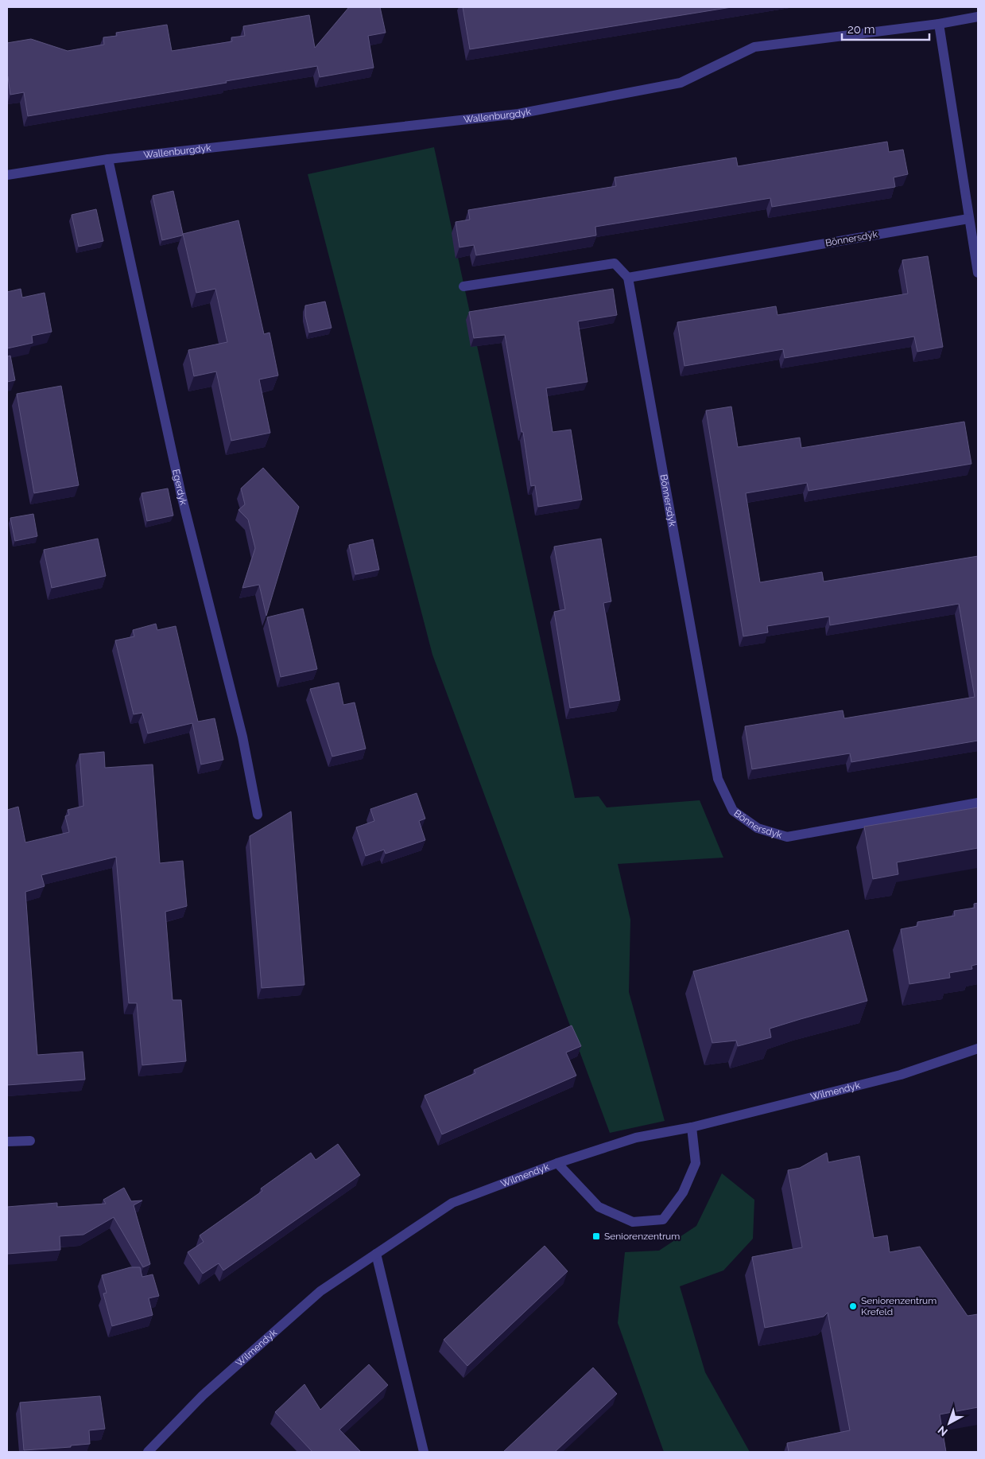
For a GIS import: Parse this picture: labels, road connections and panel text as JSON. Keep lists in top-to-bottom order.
{
  "streets": {
    "street": [
      "Wallenburgdyk",
      "Bönnersdyk",
      "Egerdyk",
      "Wilmendyk"
    ]
  },
  "crossings": [
    ["Wallenburgdyk", "Egerdyk"]
  ],
  "places": {
    "transit": ["Seniorenzentrum"],
    "other": ["Seniorenzentrum Krefeld"]
  },
  "scale_bar": "20 m",
  "north": "bottom left"
}
